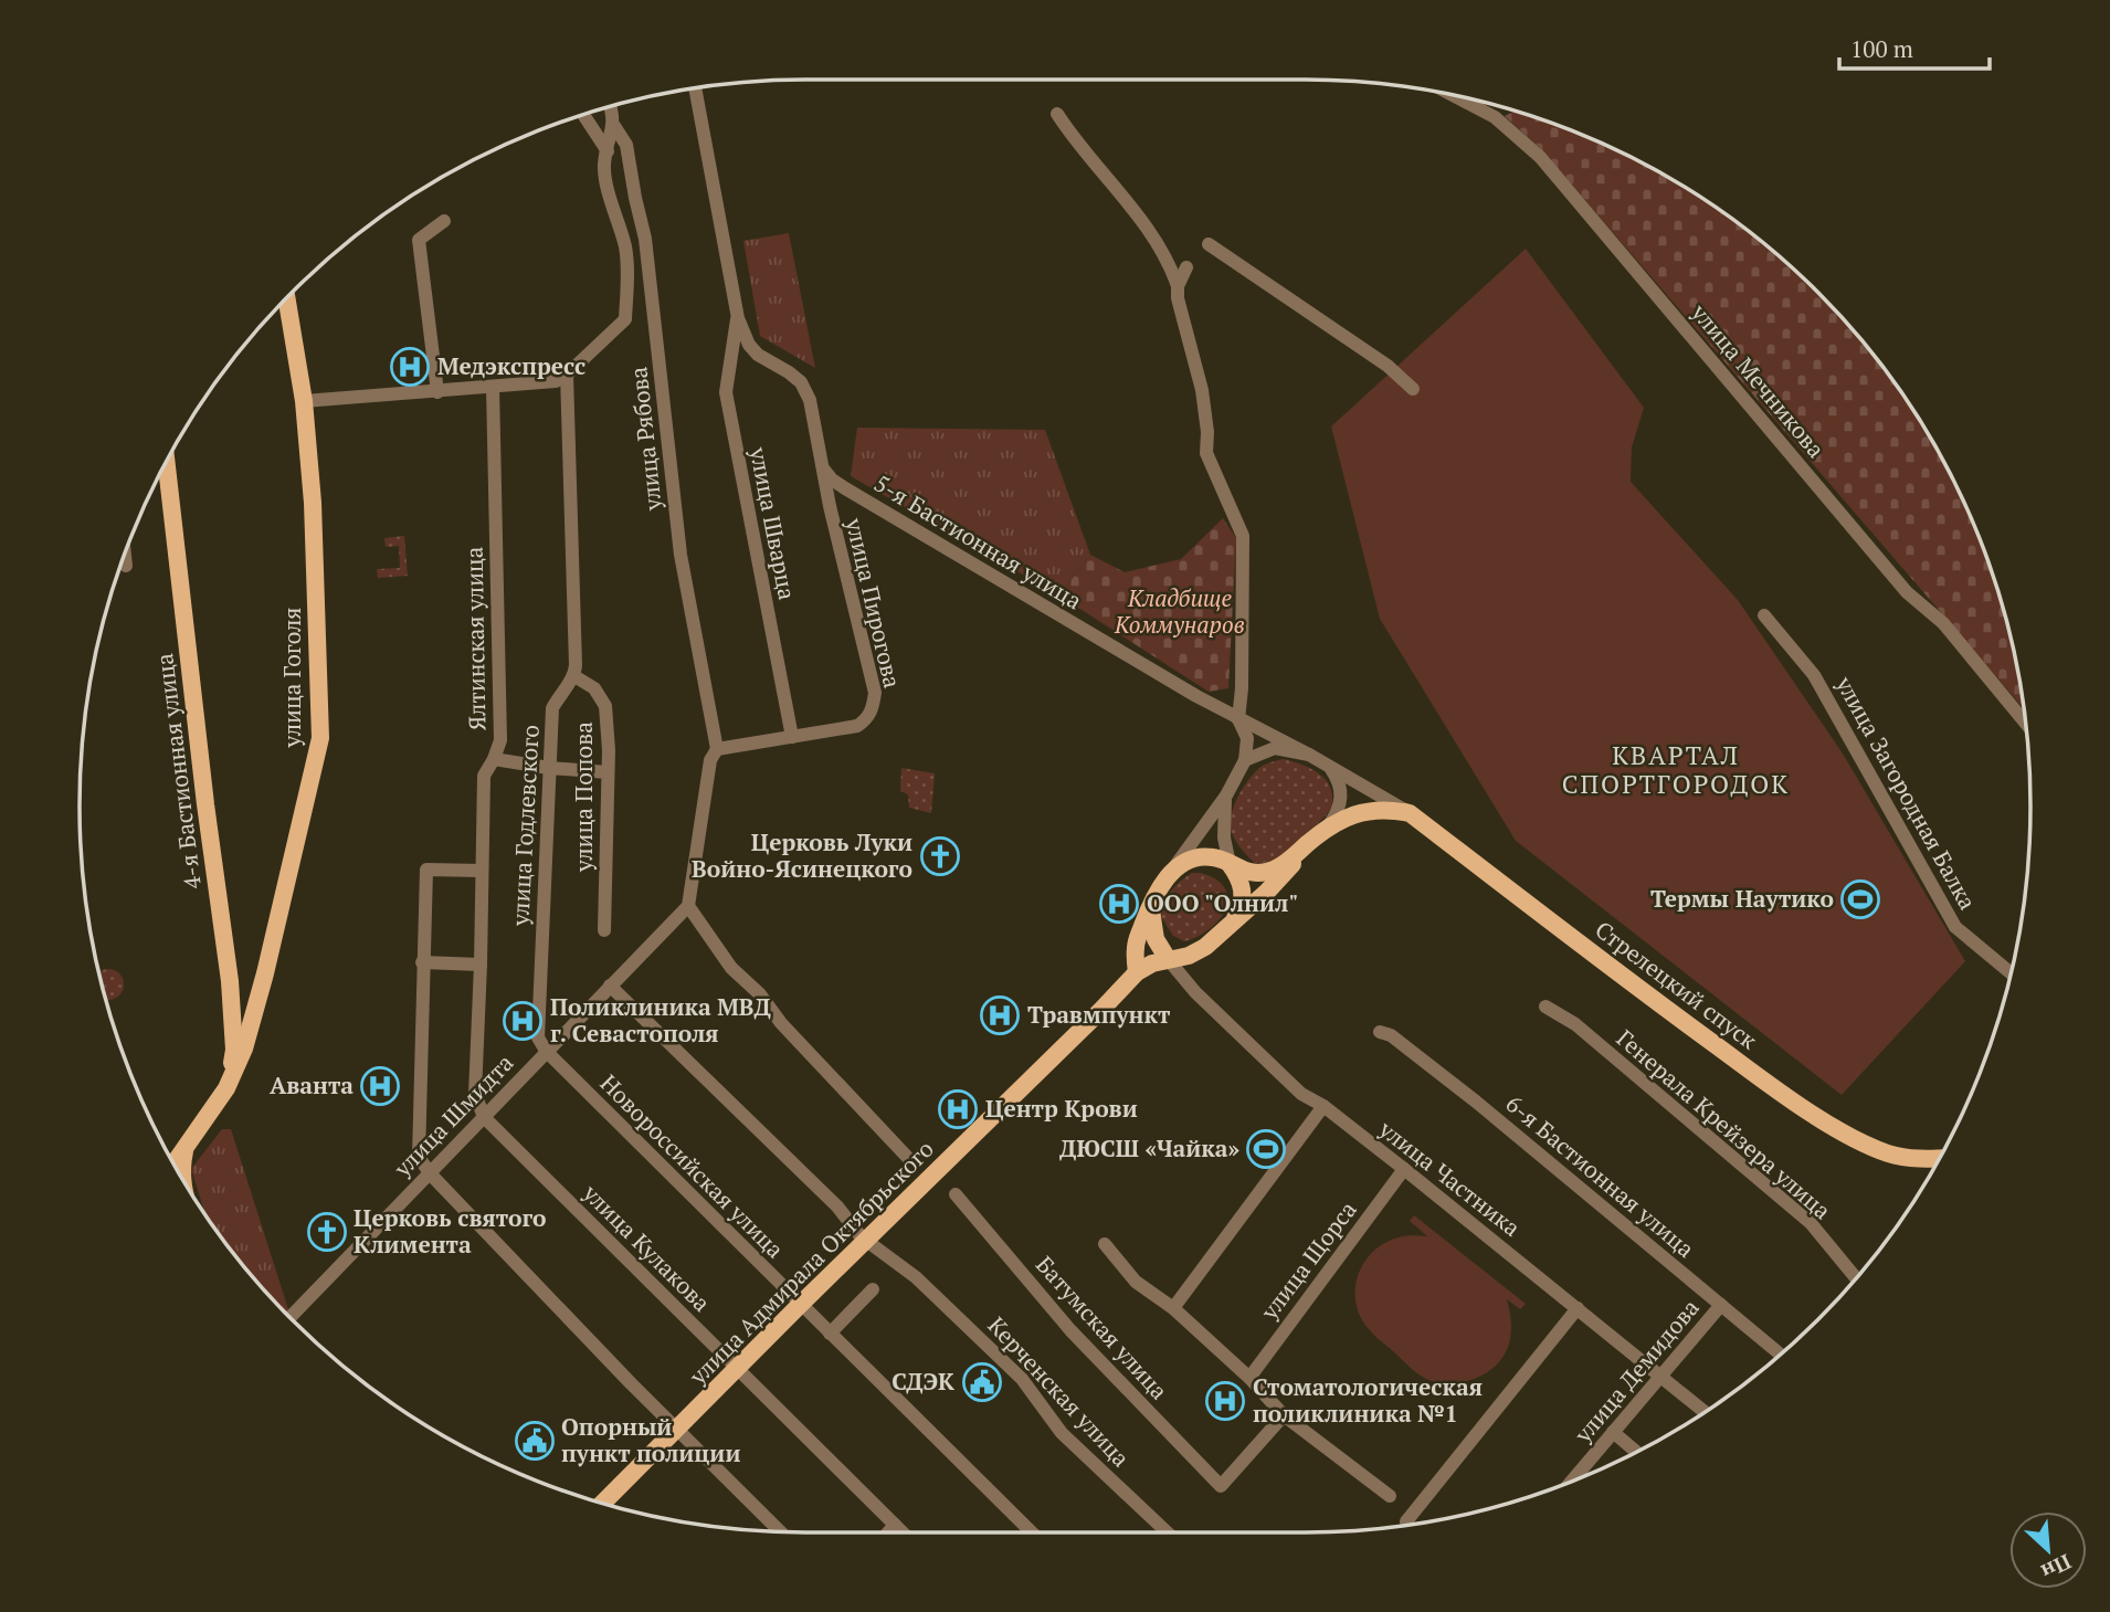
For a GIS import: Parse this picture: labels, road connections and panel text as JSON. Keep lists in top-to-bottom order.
{
  "streets": {
    "main road": [
      "улица Гоголя",
      "4-я Бастионная улица",
      "Стрелецкий спуск",
      "улица Адмирала Октябрьского"
    ],
    "street": [
      "улица Мечникова",
      "улица Рябова",
      "улица Шварца",
      "5-я Бастионная улица",
      "улица Пирогова",
      "Ялтинская улица",
      "улица Загородная Балка",
      "улица Попова",
      "улица Годлевского",
      "улица Шмидта",
      "Генерала Крейзера улица",
      "Новороссийская улица",
      "6-я Бастионная улица",
      "улица Частника",
      "улица Кулакова",
      "улица Щорса",
      "Батумская улица",
      "улица Демидова",
      "Керченская улица"
    ]
  },
  "crossings": [
    ["улица Шварца", "улица Пирогова"],
    ["5-я Бастионная улица", "улица Пирогова"],
    ["5-я Бастионная улица", "Стрелецкий спуск"],
    ["Ялтинская улица", "улица Шмидта"],
    ["Ялтинская улица", "улица Кулакова"],
    ["улица Гоголя", "4-я Бастионная улица"],
    ["улица Попова", "улица Годлевского"],
    ["улица Годлевского", "улица Шмидта"],
    ["улица Годлевского", "Новороссийская улица"],
    ["улица Шмидта", "Новороссийская улица"],
    ["улица Шмидта", "улица Кулакова"],
    ["улица Шмидта", "Керченская улица"],
    ["Новороссийская улица", "улица Адмирала Октябрьского"],
    ["6-я Бастионная улица", "улица Демидова"],
    ["улица Частника", "улица Щорса"],
    ["улица Частника", "улица Адмирала Октябрьского"],
    ["улица Частника", "улица Демидова"],
    ["улица Кулакова", "улица Адмирала Октябрьского"],
    ["улица Адмирала Октябрьского", "Керченская улица"]
  ],
  "districts": ["КВАРТАЛ СПОРТГОРОДОК"],
  "parks": ["Кладбище Коммунаров"],
  "places": {
    "hospital": [
      "Медэкспресс",
      "ООО \"Олнил\"",
      "Травмпункт",
      "Поликлиника МВД г. Севастополя",
      "Аванта",
      "Центр Крови",
      "Стоматологическая поликлиника №1"
    ],
    "church": ["Церковь Луки Войно-Ясинецкого", "Церковь святого Климента"],
    "sports": ["Термы Наутико", "ДЮСШ «Чайка»"],
    "public building": ["СДЭК", "Опорный пункт полиции"]
  },
  "scale_bar": "100 m",
  "north": "bottom right"
}
